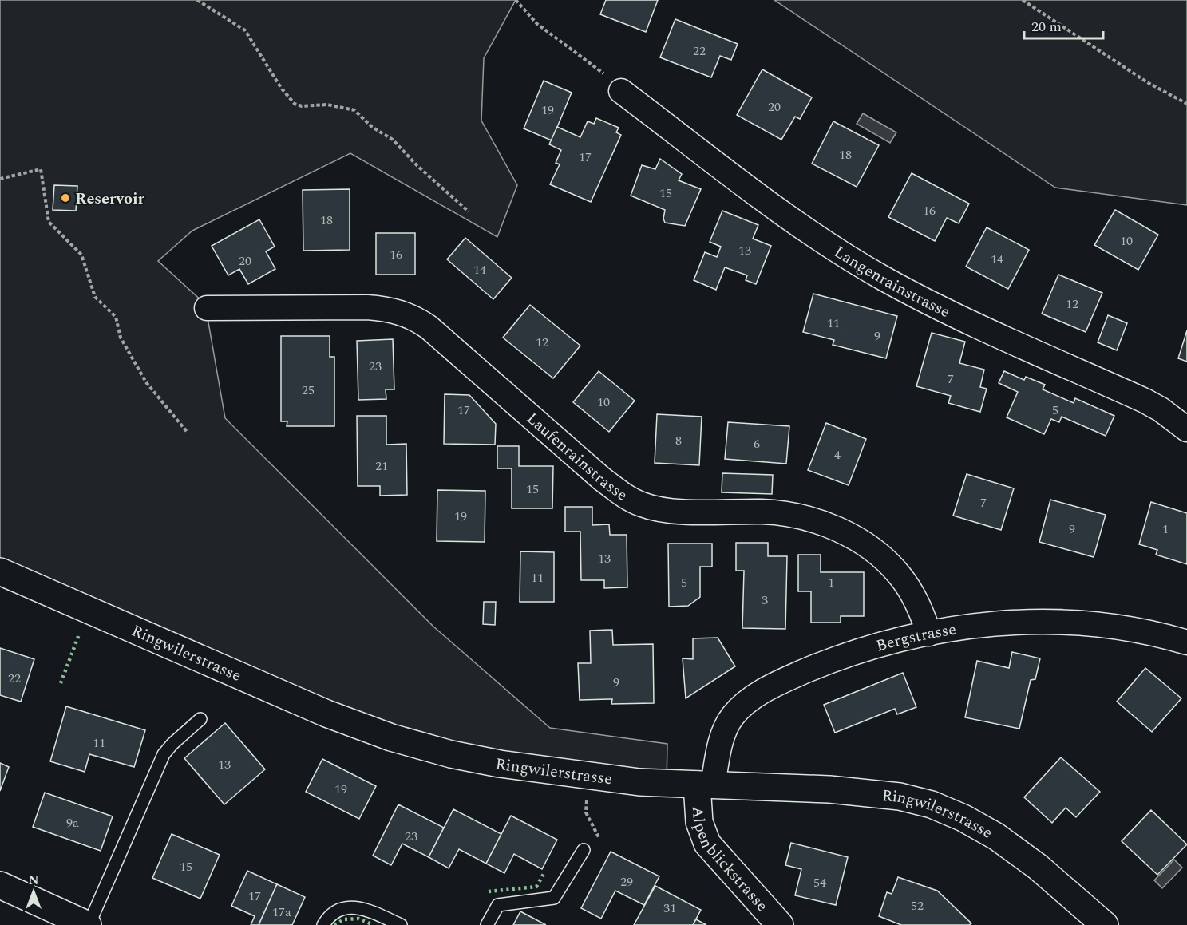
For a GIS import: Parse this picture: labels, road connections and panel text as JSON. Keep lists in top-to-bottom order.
{
  "streets": {
    "street": [
      "Langenrainstrasse",
      "Laufenrainstrasse",
      "Bergstrasse",
      "Ringwilerstrasse",
      "Alpenblickstrasse"
    ]
  },
  "crossings": [
    ["Laufenrainstrasse", "Bergstrasse"],
    ["Bergstrasse", "Ringwilerstrasse"],
    ["Bergstrasse", "Alpenblickstrasse"],
    ["Ringwilerstrasse", "Alpenblickstrasse"]
  ],
  "places": ["Reservoir"],
  "house_numbers": [
    "22",
    "20",
    "19",
    "18",
    "17",
    "15",
    "16",
    "18",
    "10",
    "13",
    "16",
    "14",
    "20",
    "14",
    "12",
    "11",
    "9",
    "12",
    "23",
    "7",
    "25",
    "10",
    "17",
    "5",
    "8",
    "6",
    "4",
    "21",
    "15",
    "7",
    "19",
    "9",
    "1",
    "13",
    "11",
    "5",
    "1",
    "3",
    "22",
    "9",
    "11",
    "13",
    "19",
    "9a",
    "23",
    "15",
    "29",
    "54",
    "17",
    "52",
    "31",
    "17a"
  ],
  "scale_bar": "20 m",
  "north": "top"
}
